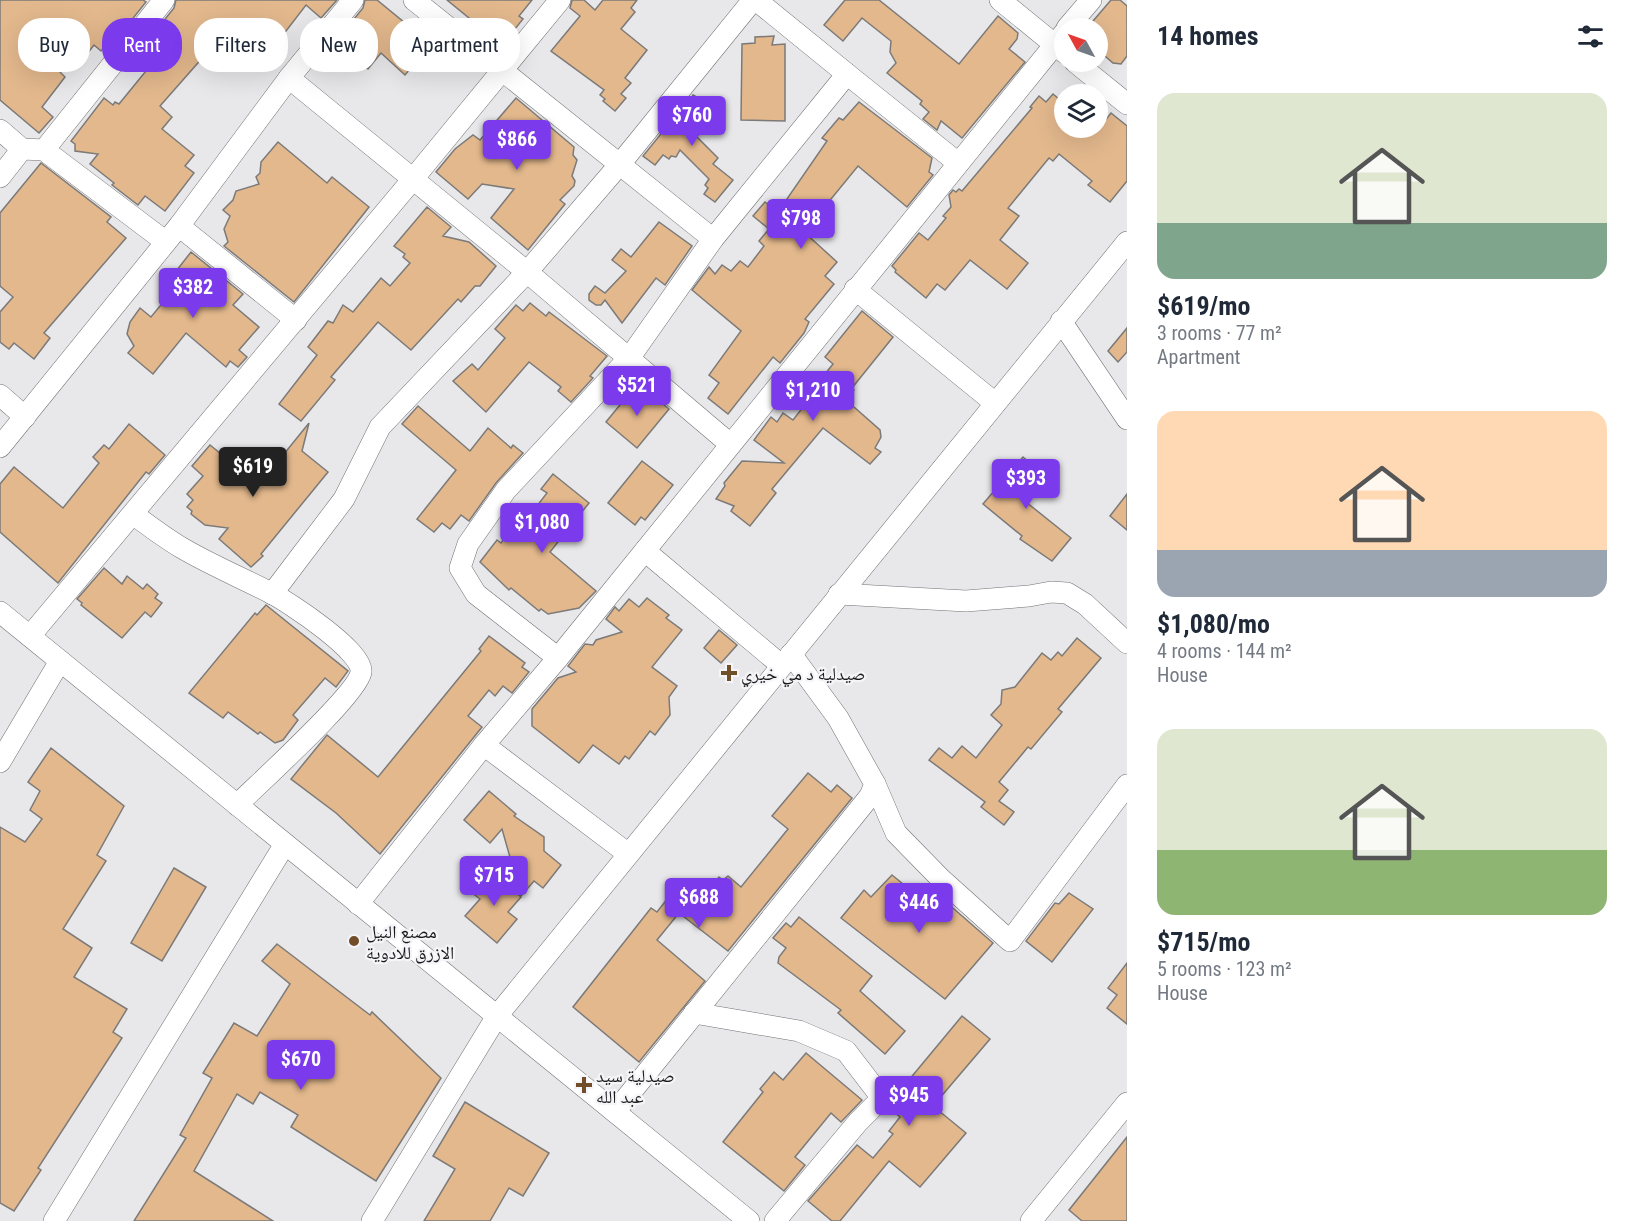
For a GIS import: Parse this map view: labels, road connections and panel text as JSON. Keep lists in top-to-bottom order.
{
  "places": {
    "health": ["صيدلية د مي خيري", "صيدلية سيد عبد الله"],
    "other": ["مصنع النيل الازرق للادوية"]
  },
  "north": "top left",
  "page": {
    "heading": "14 homes",
    "chip": [
      "Buy",
      "Rent",
      "Filters",
      "New",
      "Apartment"
    ],
    "list": [
      {
        "name": "$619/mo",
        "note": "3 rooms · 77 m² · Apartment"
      },
      {
        "name": "$1,080/mo",
        "note": "4 rooms · 144 m² · House"
      },
      {
        "name": "$715/mo",
        "note": "5 rooms · 123 m² · House"
      }
    ],
    "price": [
      "$760",
      "$866",
      "$798",
      "$382",
      "$521",
      "$1,210",
      "$619",
      "$393",
      "$1,080",
      "$715",
      "$688",
      "$446",
      "$670",
      "$945"
    ]
  }
}
